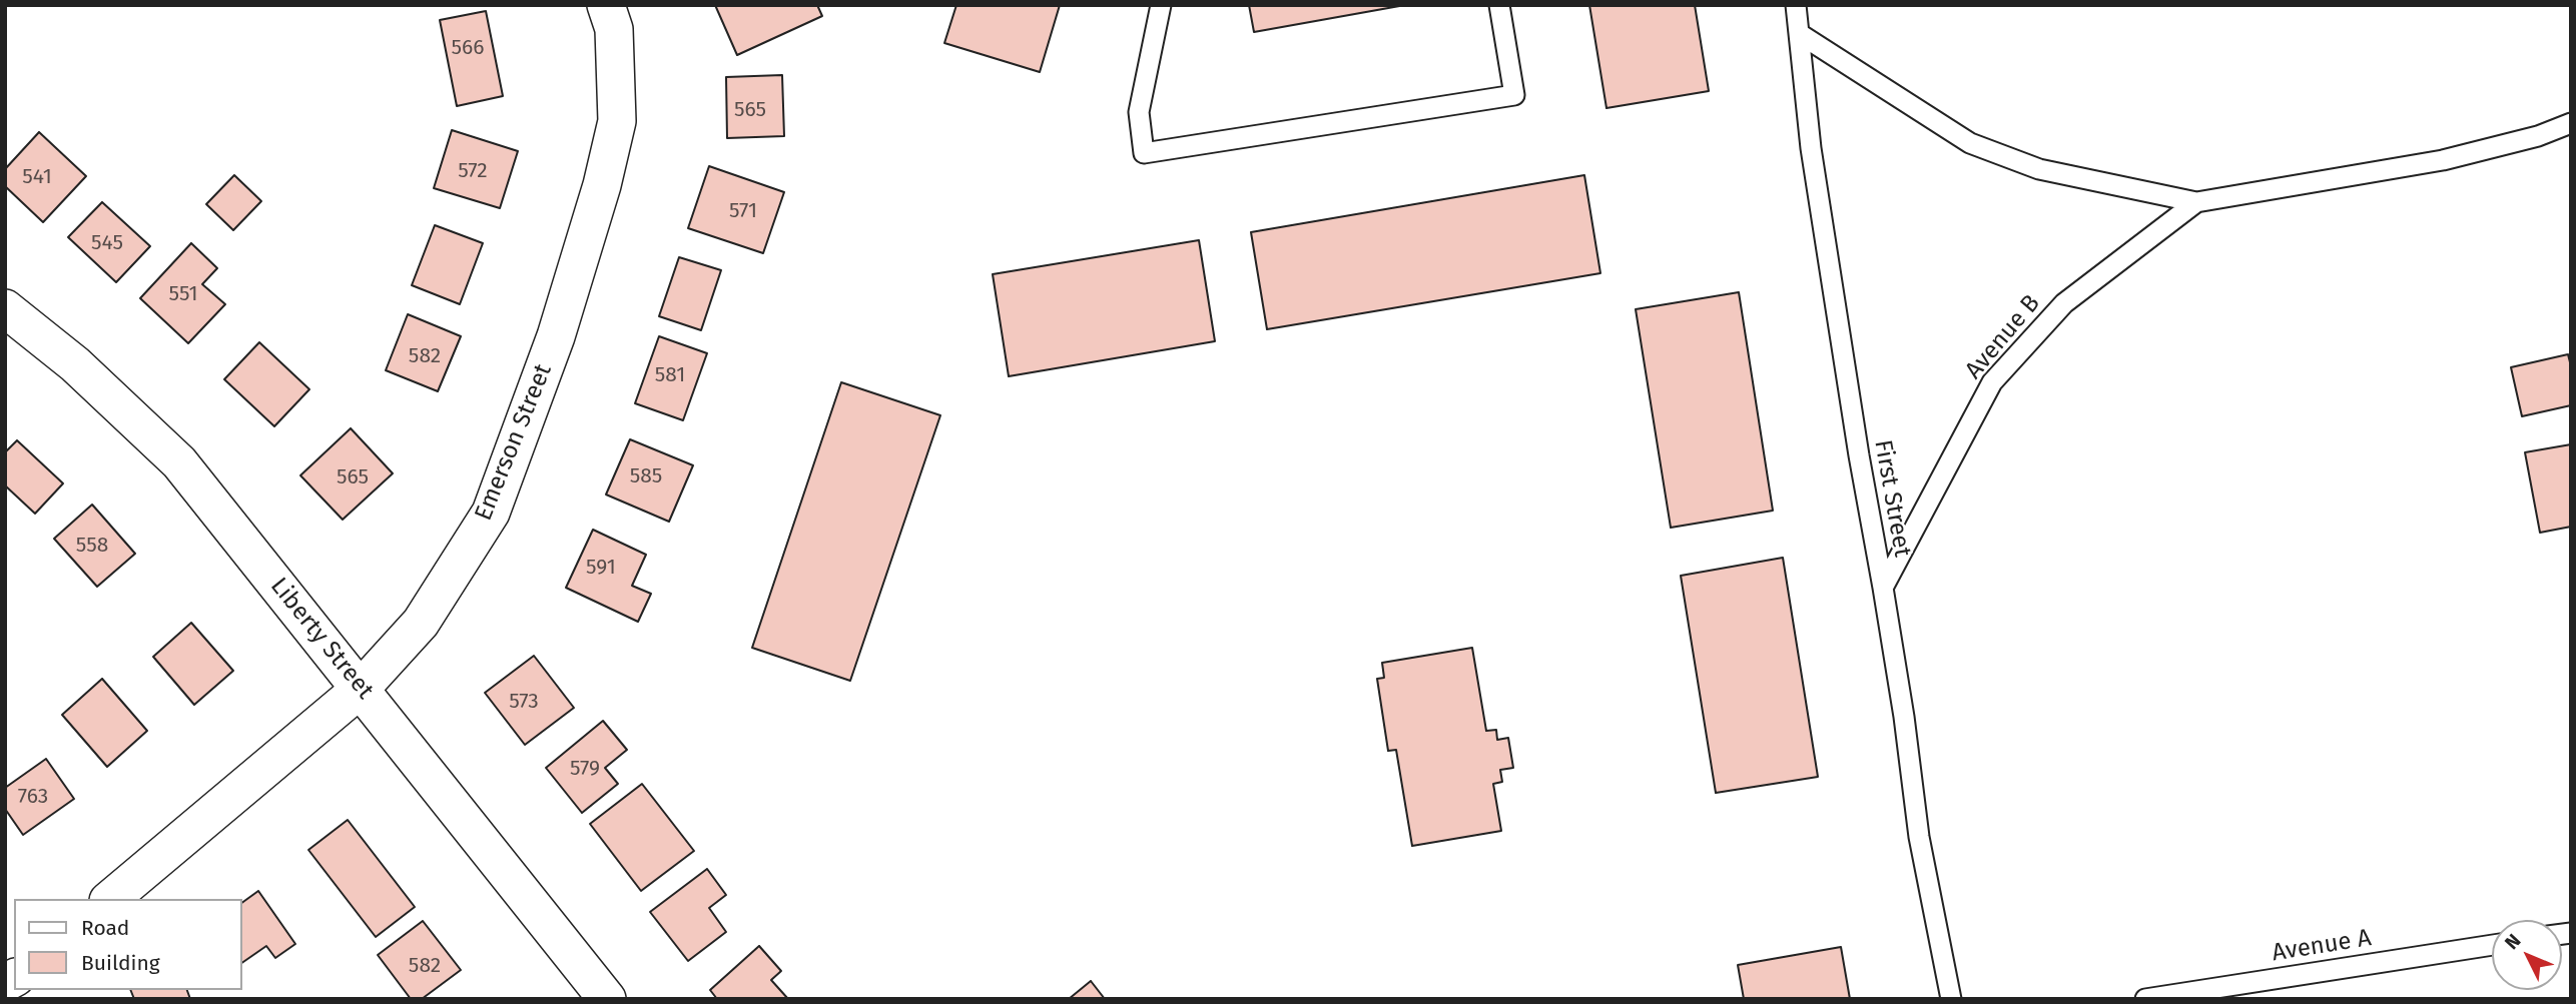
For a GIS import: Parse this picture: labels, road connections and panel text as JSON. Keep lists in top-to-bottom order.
{
  "streets": {
    "street": ["Emerson Street", "Liberty Street"],
    "lane": ["Avenue B", "First Street", "Avenue A"]
  },
  "crossings": [
    ["Avenue B", "First Street"],
    ["Emerson Street", "Liberty Street"]
  ],
  "house_numbers": [
    "566",
    "565",
    "572",
    "541",
    "571",
    "545",
    "551",
    "582",
    "581",
    "585",
    "565",
    "558",
    "591",
    "573",
    "579",
    "763",
    "582"
  ],
  "legend": ["Road", "Building"],
  "north": "top left"
}
